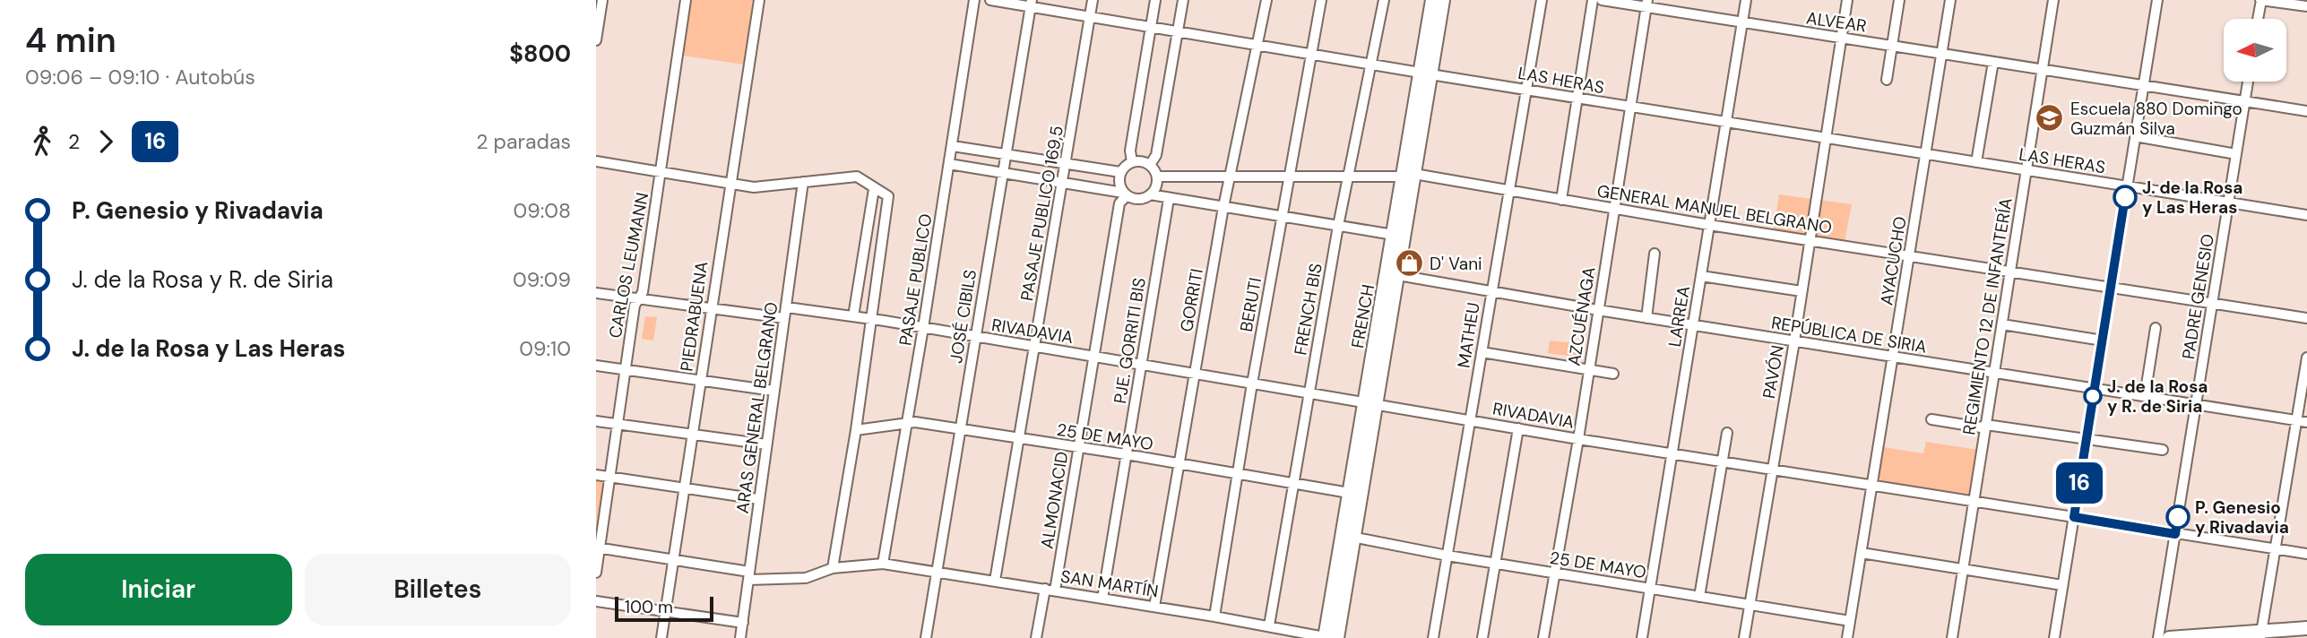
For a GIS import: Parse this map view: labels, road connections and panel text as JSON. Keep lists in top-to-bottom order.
{
  "streets": {
    "main road": ["FRENCH"],
    "street": [
      "ALVEAR",
      "LAS HERAS",
      "GENERAL MANUEL BELGRANO",
      "PASAJE PUBLICO 169,5",
      "AYACUCHO",
      "CARLOS LEUMANN",
      "PASAJE PUBLICO",
      "PADRE GENESIO",
      "GORRITI",
      "BERUTI",
      "FRENCH BIS",
      "PIEDRABUENA",
      "JOSÉ CIBILS",
      "AZCUÉNAGA",
      "LARREA",
      "REGIMIENTO 12 DE INFANTERÍA",
      "RIVADAVIA",
      "REPÚBLICA DE SIRIA",
      "MATHEU",
      "PJE. GORRITI BIS",
      "PAVÓN",
      "ARAS GENERAL BELGRANO",
      "25 DE MAYO",
      "ALMONACID",
      "SAN MARTÍN"
    ]
  },
  "crossings": [
    ["ALVEAR", "AYACUCHO"],
    ["ALVEAR", "PADRE GENESIO"],
    ["ALVEAR", "AZCUÉNAGA"],
    ["ALVEAR", "LARREA"],
    ["ALVEAR", "REGIMIENTO 12 DE INFANTERÍA"],
    ["ALVEAR", "PAVÓN"],
    ["LAS HERAS", "PASAJE PUBLICO 169,5"],
    ["LAS HERAS", "AYACUCHO"],
    ["LAS HERAS", "PADRE GENESIO"],
    ["LAS HERAS", "GORRITI"],
    ["LAS HERAS", "BERUTI"],
    ["LAS HERAS", "FRENCH BIS"],
    ["LAS HERAS", "JOSÉ CIBILS"],
    ["LAS HERAS", "FRENCH"],
    ["LAS HERAS", "AZCUÉNAGA"],
    ["LAS HERAS", "LARREA"],
    ["LAS HERAS", "REGIMIENTO 12 DE INFANTERÍA"],
    ["LAS HERAS", "MATHEU"],
    ["LAS HERAS", "PAVÓN"],
    ["GENERAL MANUEL BELGRANO", "AYACUCHO"],
    ["GENERAL MANUEL BELGRANO", "PADRE GENESIO"],
    ["GENERAL MANUEL BELGRANO", "FRENCH"],
    ["GENERAL MANUEL BELGRANO", "AZCUÉNAGA"],
    ["GENERAL MANUEL BELGRANO", "LARREA"],
    ["GENERAL MANUEL BELGRANO", "REGIMIENTO 12 DE INFANTERÍA"],
    ["GENERAL MANUEL BELGRANO", "MATHEU"],
    ["GENERAL MANUEL BELGRANO", "PAVÓN"],
    ["PASAJE PUBLICO 169,5", "RIVADAVIA"],
    ["PASAJE PUBLICO 169,5", "25 DE MAYO"],
    ["PASAJE PUBLICO 169,5", "SAN MARTÍN"],
    ["AYACUCHO", "RIVADAVIA"],
    ["AYACUCHO", "REPÚBLICA DE SIRIA"],
    ["AYACUCHO", "25 DE MAYO"],
    ["PASAJE PUBLICO", "RIVADAVIA"],
    ["PASAJE PUBLICO", "25 DE MAYO"],
    ["PASAJE PUBLICO", "SAN MARTÍN"],
    ["PADRE GENESIO", "RIVADAVIA"],
    ["PADRE GENESIO", "REPÚBLICA DE SIRIA"],
    ["GORRITI", "RIVADAVIA"],
    ["GORRITI", "25 DE MAYO"],
    ["GORRITI", "SAN MARTÍN"],
    ["BERUTI", "RIVADAVIA"],
    ["BERUTI", "25 DE MAYO"],
    ["BERUTI", "SAN MARTÍN"],
    ["FRENCH BIS", "RIVADAVIA"],
    ["FRENCH BIS", "25 DE MAYO"],
    ["FRENCH BIS", "SAN MARTÍN"],
    ["JOSÉ CIBILS", "RIVADAVIA"],
    ["JOSÉ CIBILS", "25 DE MAYO"],
    ["JOSÉ CIBILS", "SAN MARTÍN"],
    ["FRENCH", "RIVADAVIA"],
    ["FRENCH", "REPÚBLICA DE SIRIA"],
    ["FRENCH", "25 DE MAYO"],
    ["FRENCH", "SAN MARTÍN"],
    ["AZCUÉNAGA", "RIVADAVIA"],
    ["AZCUÉNAGA", "REPÚBLICA DE SIRIA"],
    ["AZCUÉNAGA", "25 DE MAYO"],
    ["LARREA", "RIVADAVIA"],
    ["LARREA", "REPÚBLICA DE SIRIA"],
    ["LARREA", "25 DE MAYO"],
    ["REGIMIENTO 12 DE INFANTERÍA", "RIVADAVIA"],
    ["REGIMIENTO 12 DE INFANTERÍA", "REPÚBLICA DE SIRIA"],
    ["RIVADAVIA", "MATHEU"],
    ["RIVADAVIA", "PJE. GORRITI BIS"],
    ["RIVADAVIA", "PAVÓN"],
    ["RIVADAVIA", "ARAS GENERAL BELGRANO"],
    ["RIVADAVIA", "ALMONACID"],
    ["REPÚBLICA DE SIRIA", "MATHEU"],
    ["REPÚBLICA DE SIRIA", "PAVÓN"],
    ["MATHEU", "25 DE MAYO"],
    ["PJE. GORRITI BIS", "25 DE MAYO"],
    ["PJE. GORRITI BIS", "SAN MARTÍN"],
    ["PAVÓN", "25 DE MAYO"],
    ["ARAS GENERAL BELGRANO", "SAN MARTÍN"],
    ["25 DE MAYO", "ALMONACID"],
    ["ALMONACID", "SAN MARTÍN"]
  ],
  "places": {
    "school or university": ["Escuela 880 Domingo Guzmán Silva"],
    "other": ["J. de la Rosa y Las Heras", "J. de la Rosa y R. de Siria", "P. Genesio y Rivadavia"],
    "shop": ["D' Vani"]
  },
  "lines": ["bus line 16"],
  "scale_bar": "100 m",
  "north": "left",
  "page": {
    "heading": ["4 min", "09:06 – 09:10 · Autobús", "$800"],
    "on_map": "16",
    "legs": ["2", "16", "2 paradas"],
    "list": [
      {
        "name": "P. Genesio y Rivadavia",
        "value": "09:08"
      },
      {
        "name": "J. de la Rosa y R. de Siria",
        "value": "09:09"
      },
      {
        "name": "J. de la Rosa y Las Heras",
        "value": "09:10"
      }
    ],
    "buttons": ["Iniciar", "Billetes"],
    "scale": "100 m"
  }
}
